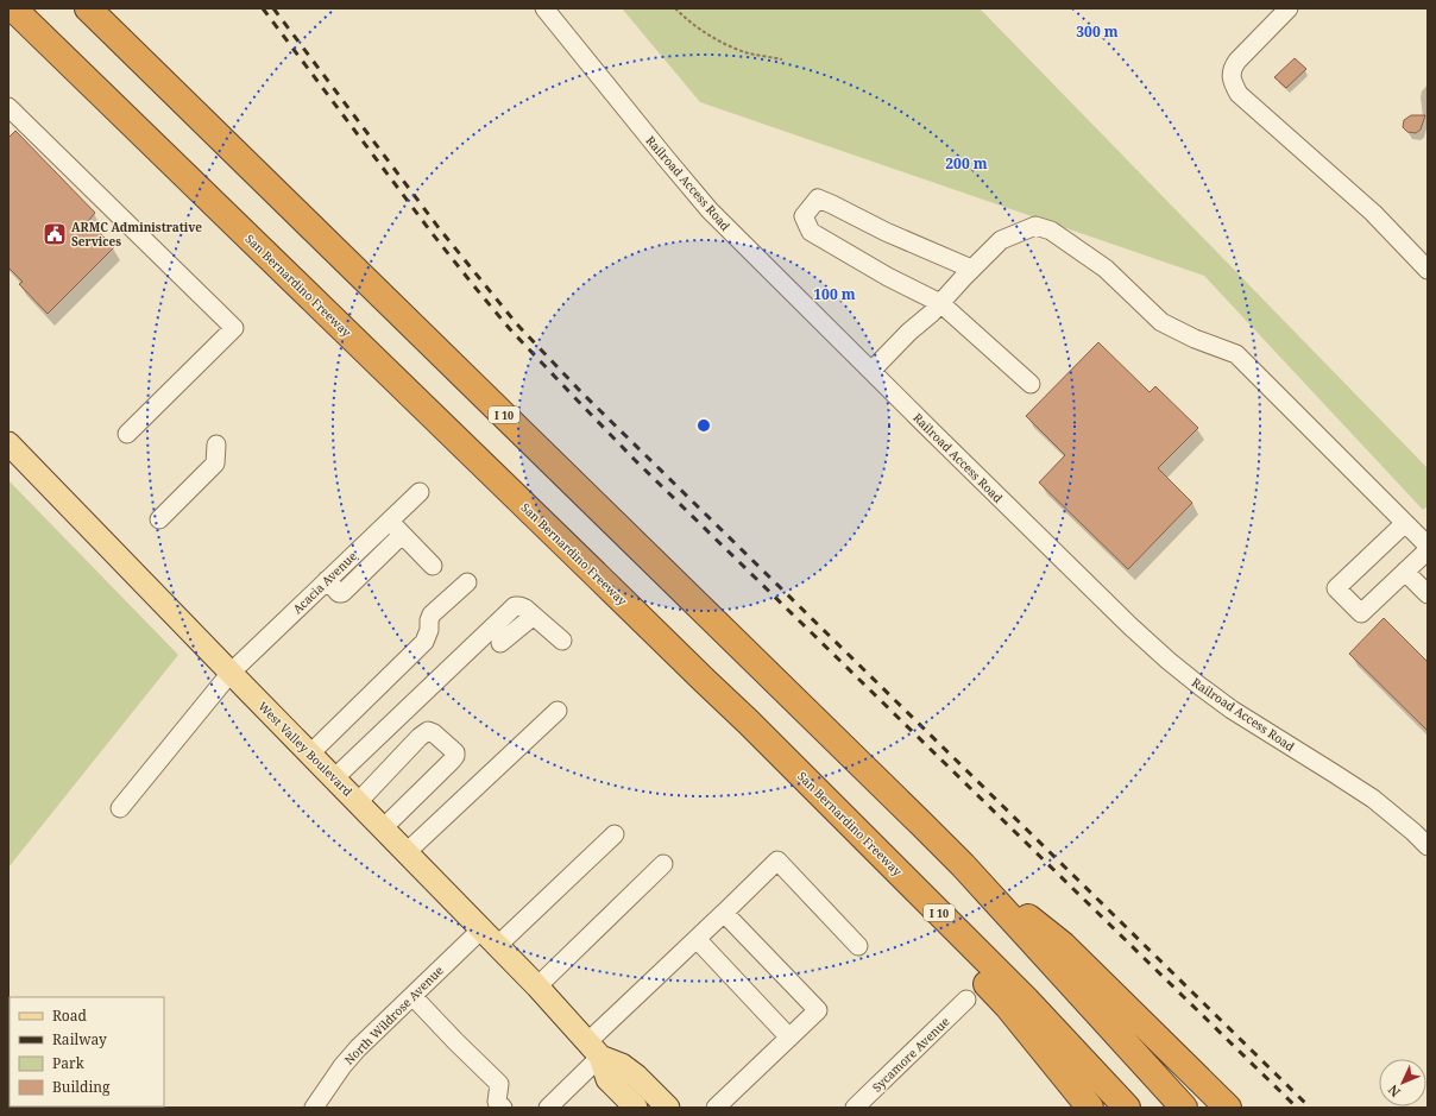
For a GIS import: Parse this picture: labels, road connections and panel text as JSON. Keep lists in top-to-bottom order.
{
  "streets": {
    "highway": ["San Bernardino Freeway", "I 10"],
    "main road": ["West Valley Boulevard"],
    "street": [
      "Railroad Access Road",
      "Acacia Avenue",
      "North Wildrose Avenue",
      "Sycamore Avenue"
    ]
  },
  "crossings": [
    ["Acacia Avenue", "West Valley Boulevard"],
    ["West Valley Boulevard", "North Wildrose Avenue"]
  ],
  "places": {
    "public building": ["ARMC Administrative Services"]
  },
  "legend": [
    "Road",
    "Railway",
    "Park",
    "Building"
  ],
  "north": "bottom left",
  "rings": ["300 m", "200 m", "100 m"]
}
